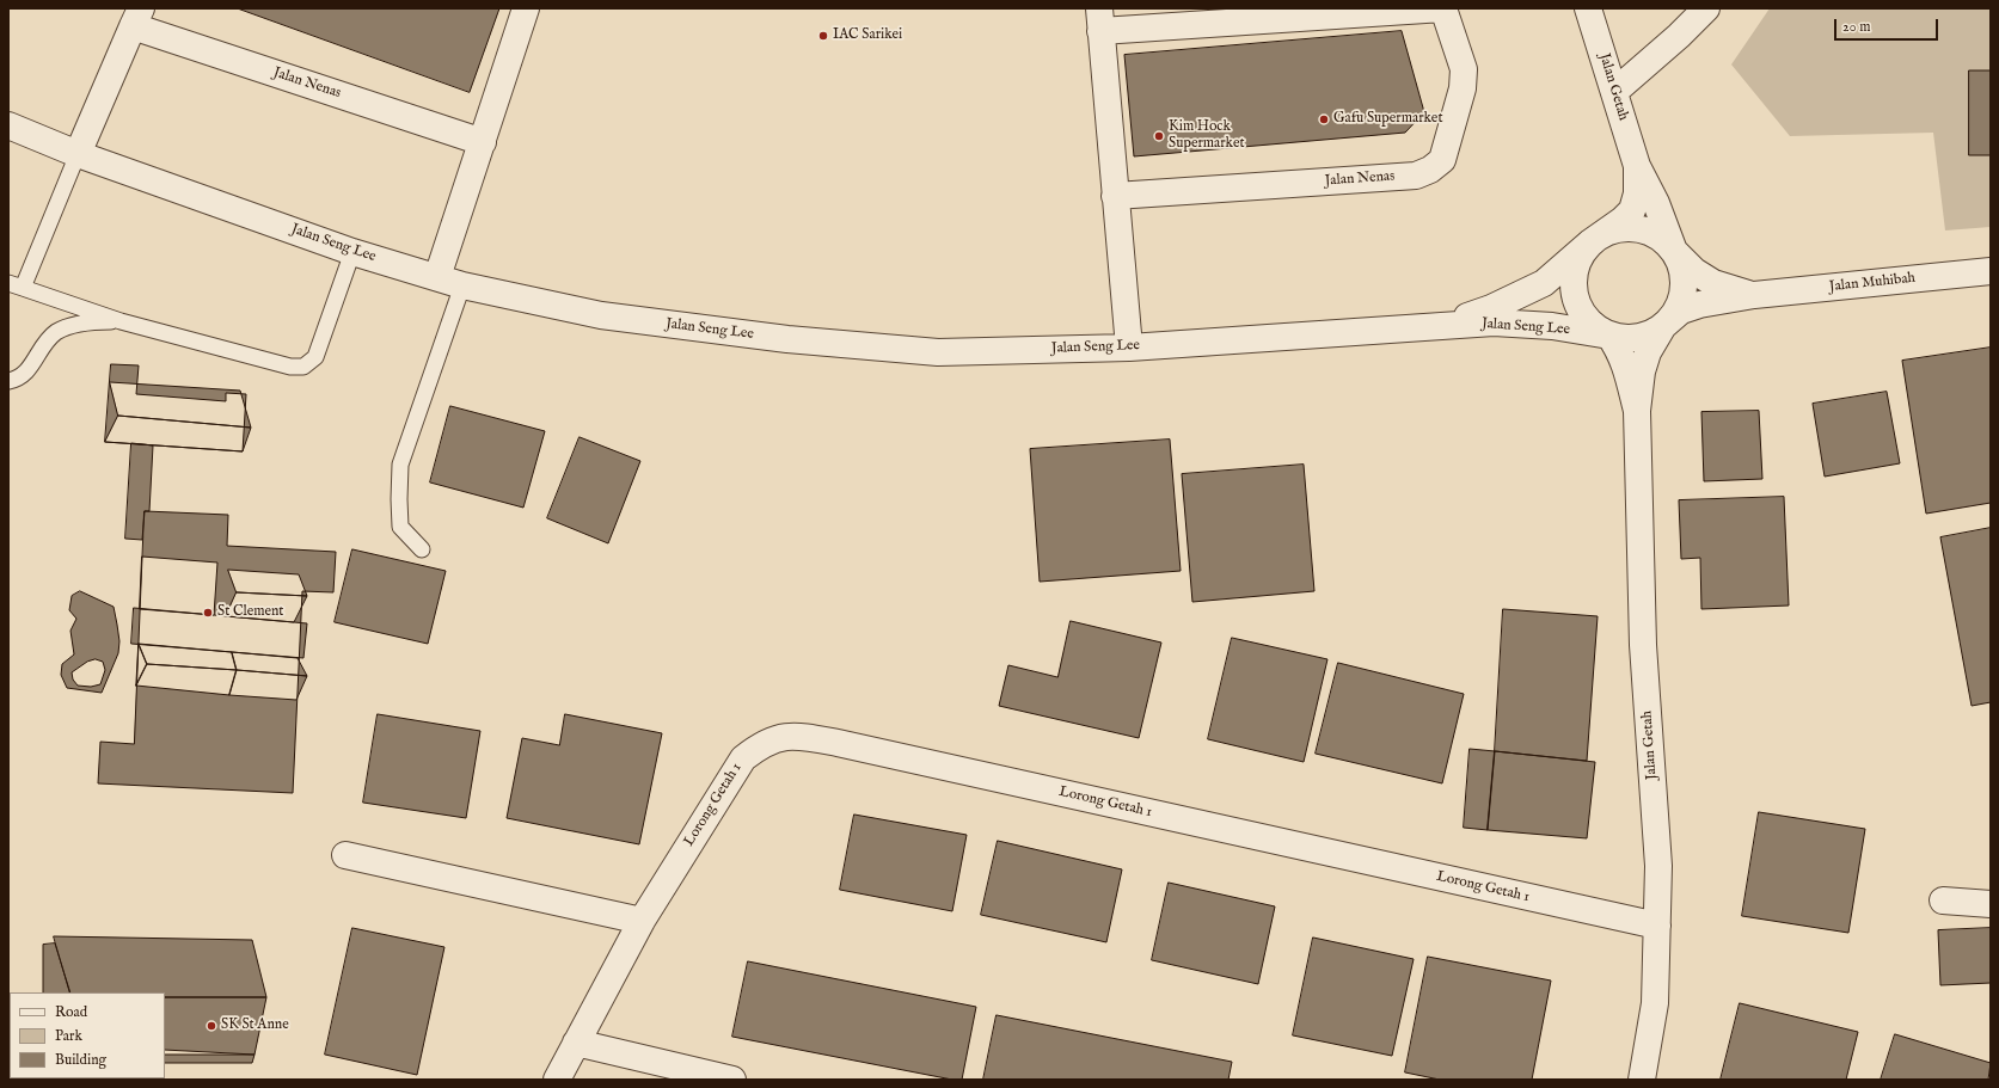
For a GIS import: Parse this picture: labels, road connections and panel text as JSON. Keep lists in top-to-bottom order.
{
  "streets": {
    "street": [
      "Jalan Nenas",
      "Jalan Getah",
      "Jalan Seng Lee",
      "Jalan Muhibah",
      "Lorong Getah 1"
    ]
  },
  "crossings": [
    ["Jalan Nenas", "Jalan Seng Lee"],
    ["Jalan Getah", "Jalan Seng Lee"],
    ["Jalan Getah", "Jalan Muhibah"],
    ["Jalan Getah", "Lorong Getah 1"],
    ["Jalan Seng Lee", "Jalan Muhibah"]
  ],
  "places": [
    "IAC Sarikei",
    "Gafu Supermarket",
    "Kim Hock Supermarket",
    "St Clement",
    "SK St Anne"
  ],
  "legend": ["Road", "Park", "Building"],
  "scale_bar": "20 m"
}
